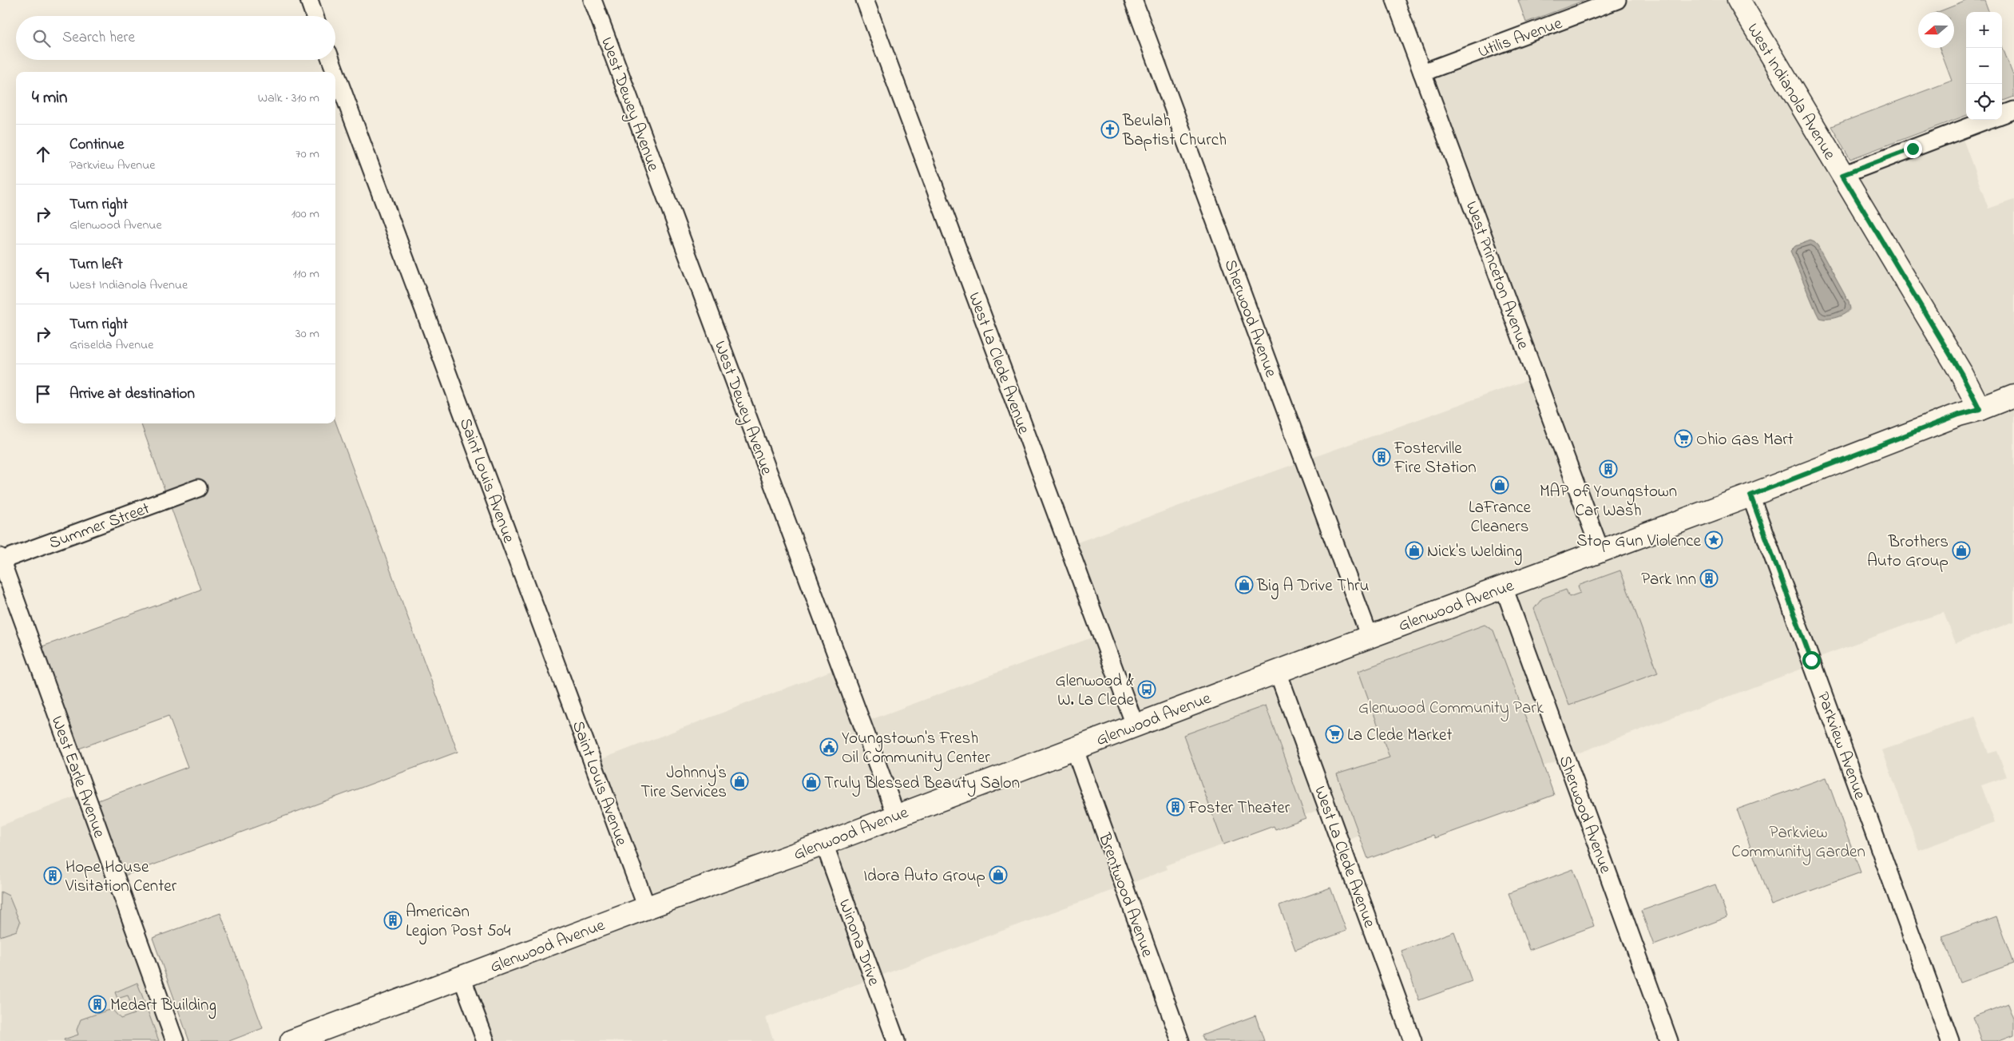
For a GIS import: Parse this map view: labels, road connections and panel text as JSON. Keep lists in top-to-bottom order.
{
  "streets": {
    "main road": ["West Indianola Avenue", "Glenwood Avenue"],
    "street": [
      "Utilis Avenue",
      "West Dewey Avenue",
      "West Princeton Avenue",
      "Sherwood Avenue",
      "West La Clede Avenue",
      "Saint Louis Avenue",
      "Summer Street",
      "Parkview Avenue",
      "West Earle Avenue",
      "Brentwood Avenue",
      "Winona Drive"
    ]
  },
  "crossings": [
    ["Utilis Avenue", "West Princeton Avenue"],
    ["West Indianola Avenue", "Glenwood Avenue"],
    ["West Dewey Avenue", "Glenwood Avenue"],
    ["West Princeton Avenue", "Glenwood Avenue"],
    ["Sherwood Avenue", "Glenwood Avenue"],
    ["West La Clede Avenue", "Glenwood Avenue"],
    ["Saint Louis Avenue", "Glenwood Avenue"],
    ["Summer Street", "West Earle Avenue"],
    ["Glenwood Avenue", "Parkview Avenue"],
    ["Glenwood Avenue", "Brentwood Avenue"],
    ["Glenwood Avenue", "Winona Drive"]
  ],
  "parks": ["Glenwood Community Park", "Parkview Community Garden"],
  "places": {
    "church": ["Beulah Baptist Church"],
    "supermarket": ["Ohio Gas Mart", "La Clede Market"],
    "building": [
      "Fosterville Fire Station",
      "MAP of Youngstown Car Wash",
      "Park Inn",
      "Foster Theater",
      "Hope House Visitation Center",
      "American Legion Post 504",
      "Medart Building"
    ],
    "shop": [
      "LaFrance Cleaners",
      "Nick's Welding",
      "Brothers Auto Group",
      "Big A Drive Thru",
      "Johnny's Tire Services",
      "Truly Blessed Beauty Salon",
      "Idora Auto Group"
    ],
    "place": ["Stop Gun Violence"],
    "bus stop": ["Glenwood & W. La Clede"],
    "public building": ["Youngstown's Fresh Oil Community Center"]
  },
  "north": "left",
  "page": {
    "map_buttons": ["+", "−"],
    "search": "Search here",
    "heading": ["4 min", "Walk · 310 m"],
    "list": [
      ["Continue", "Parkview Avenue", "70 m"],
      ["Turn right", "Glenwood Avenue", "100 m"],
      ["Turn left", "West Indianola Avenue", "110 m"],
      ["Turn right", "Griselda Avenue", "30 m"],
      "Arrive at destination"
    ]
  }
}
